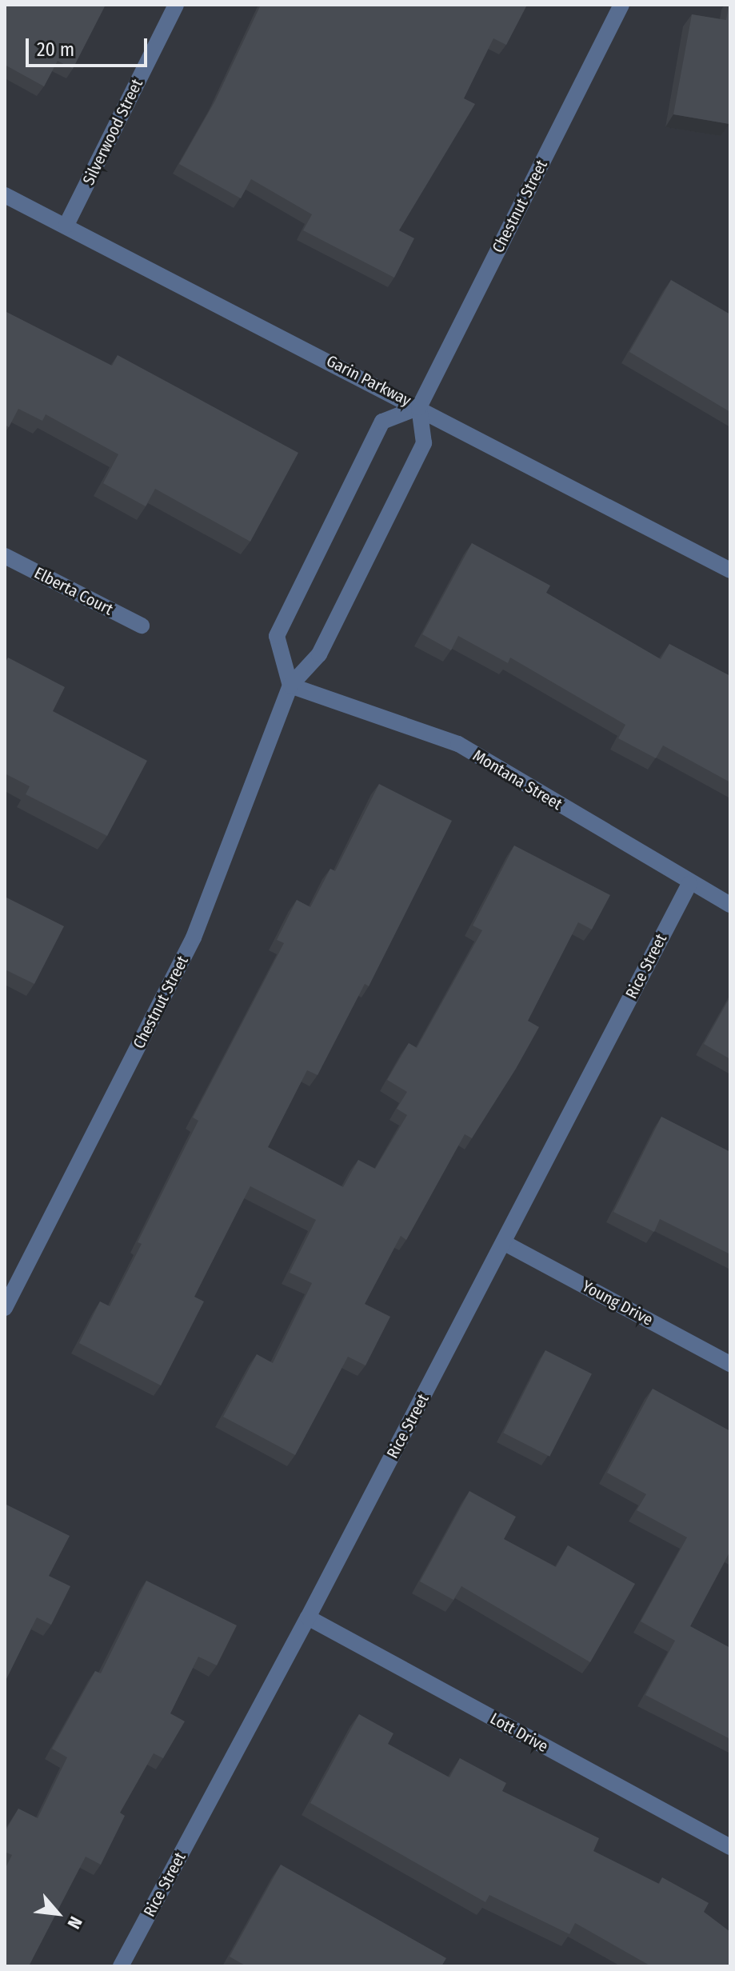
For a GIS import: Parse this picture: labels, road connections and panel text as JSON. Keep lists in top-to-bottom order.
{
  "streets": {
    "street": [
      "Silverwood Street",
      "Chestnut Street",
      "Garin Parkway",
      "Elberta Court",
      "Montana Street",
      "Rice Street",
      "Young Drive",
      "Lott Drive"
    ]
  },
  "crossings": [
    ["Silverwood Street", "Garin Parkway"],
    ["Chestnut Street", "Garin Parkway"],
    ["Chestnut Street", "Montana Street"],
    ["Montana Street", "Rice Street"],
    ["Rice Street", "Young Drive"],
    ["Rice Street", "Lott Drive"]
  ],
  "scale_bar": "20 m",
  "north": "bottom right"
}
